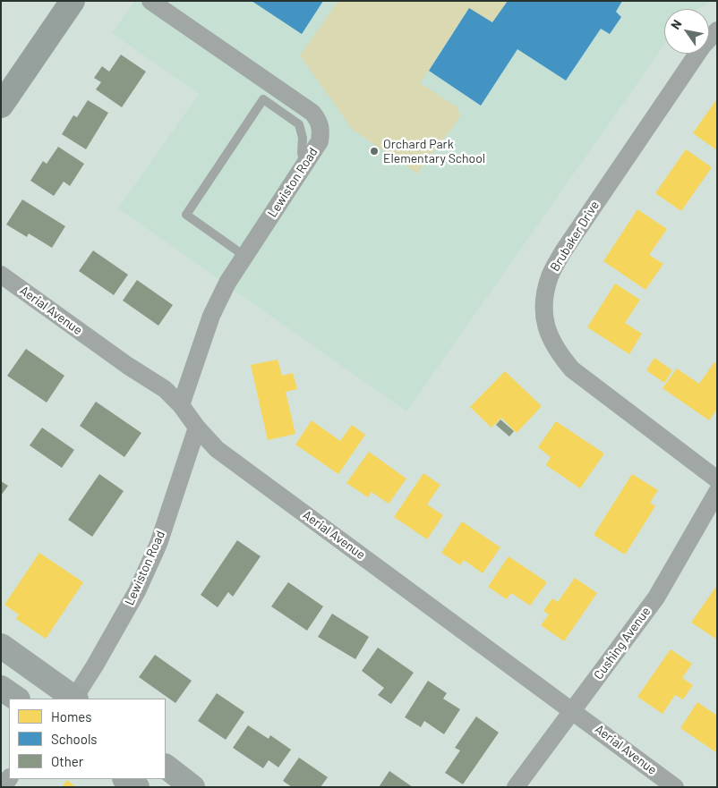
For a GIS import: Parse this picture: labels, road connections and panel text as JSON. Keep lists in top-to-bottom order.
{
  "streets": {
    "street": [
      "Lewiston Road",
      "Brubaker Drive",
      "Aerial Avenue",
      "Cushing Avenue"
    ]
  },
  "crossings": [
    ["Lewiston Road", "Aerial Avenue"],
    ["Aerial Avenue", "Cushing Avenue"]
  ],
  "places": ["Orchard Park Elementary School"],
  "legend": ["Homes", "Schools", "Other"],
  "north": "top left"
}
